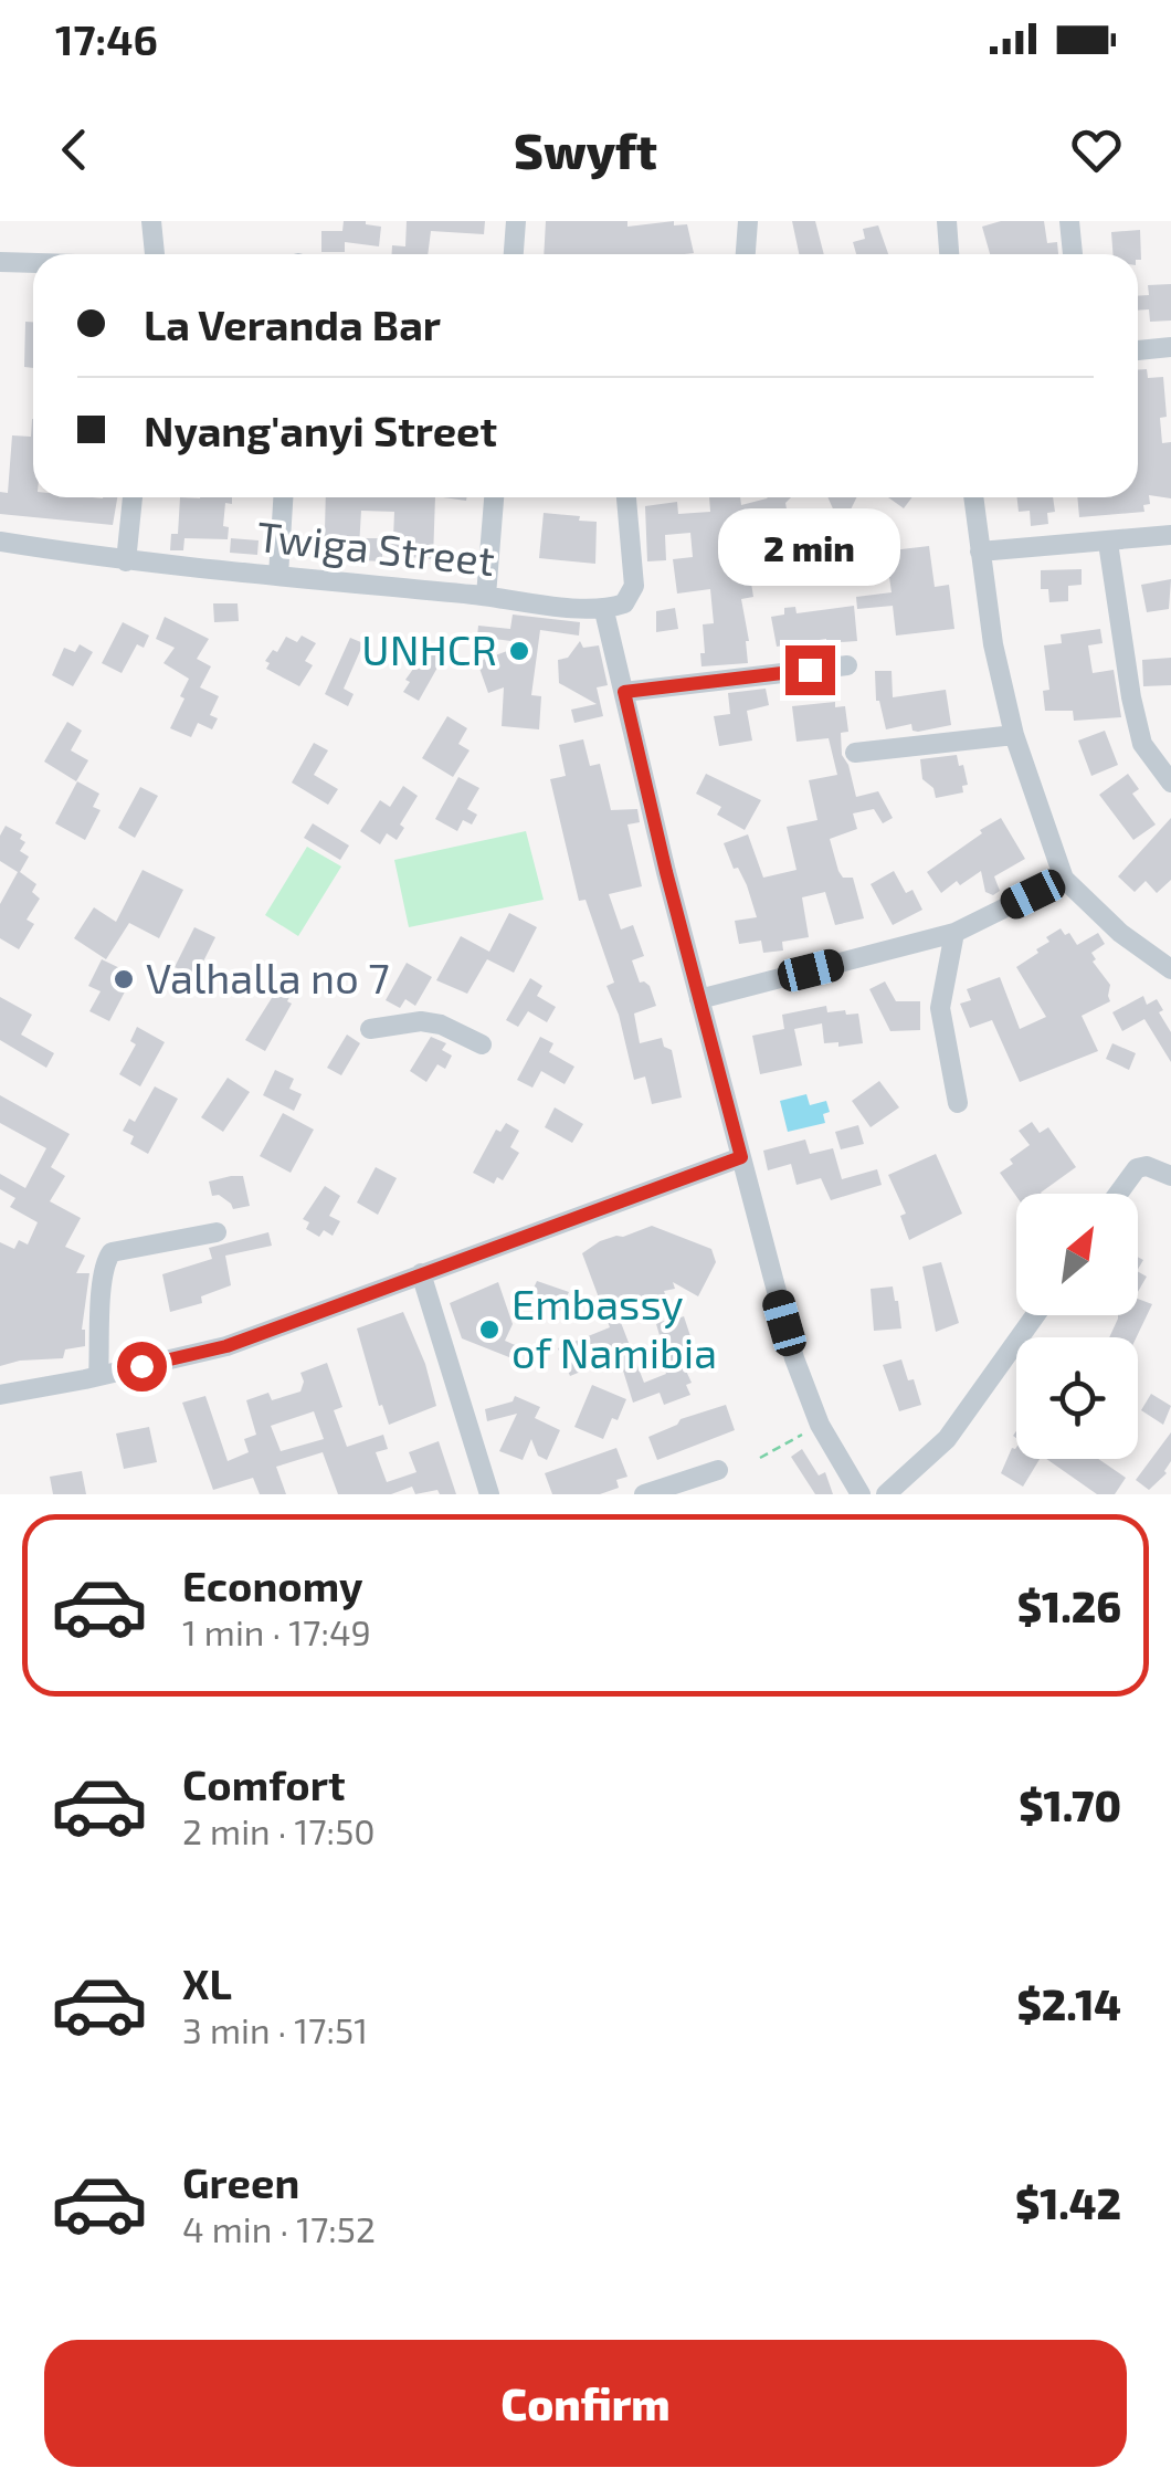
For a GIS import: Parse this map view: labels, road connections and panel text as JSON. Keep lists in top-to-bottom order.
{
  "streets": {
    "street": ["Twiga Street"]
  },
  "places": ["UNHCR", "Valhalla no 7", "Embassy of Namibia"],
  "north": "top right",
  "page": {
    "status": "17:46",
    "header": "Swyft",
    "banner": ["La Veranda Bar", "Nyang'anyi Street"],
    "bubble": "2 min",
    "list": [
      {
        "name": "Economy",
        "note": "1 min · 17:49",
        "value": "$1.26"
      },
      {
        "name": "Comfort",
        "note": "2 min · 17:50",
        "value": "$1.70"
      },
      {
        "name": "XL",
        "note": "3 min · 17:51",
        "value": "$2.14"
      },
      {
        "name": "Green",
        "note": "4 min · 17:52",
        "value": "$1.42"
      }
    ],
    "buttons": "Confirm"
  }
}
